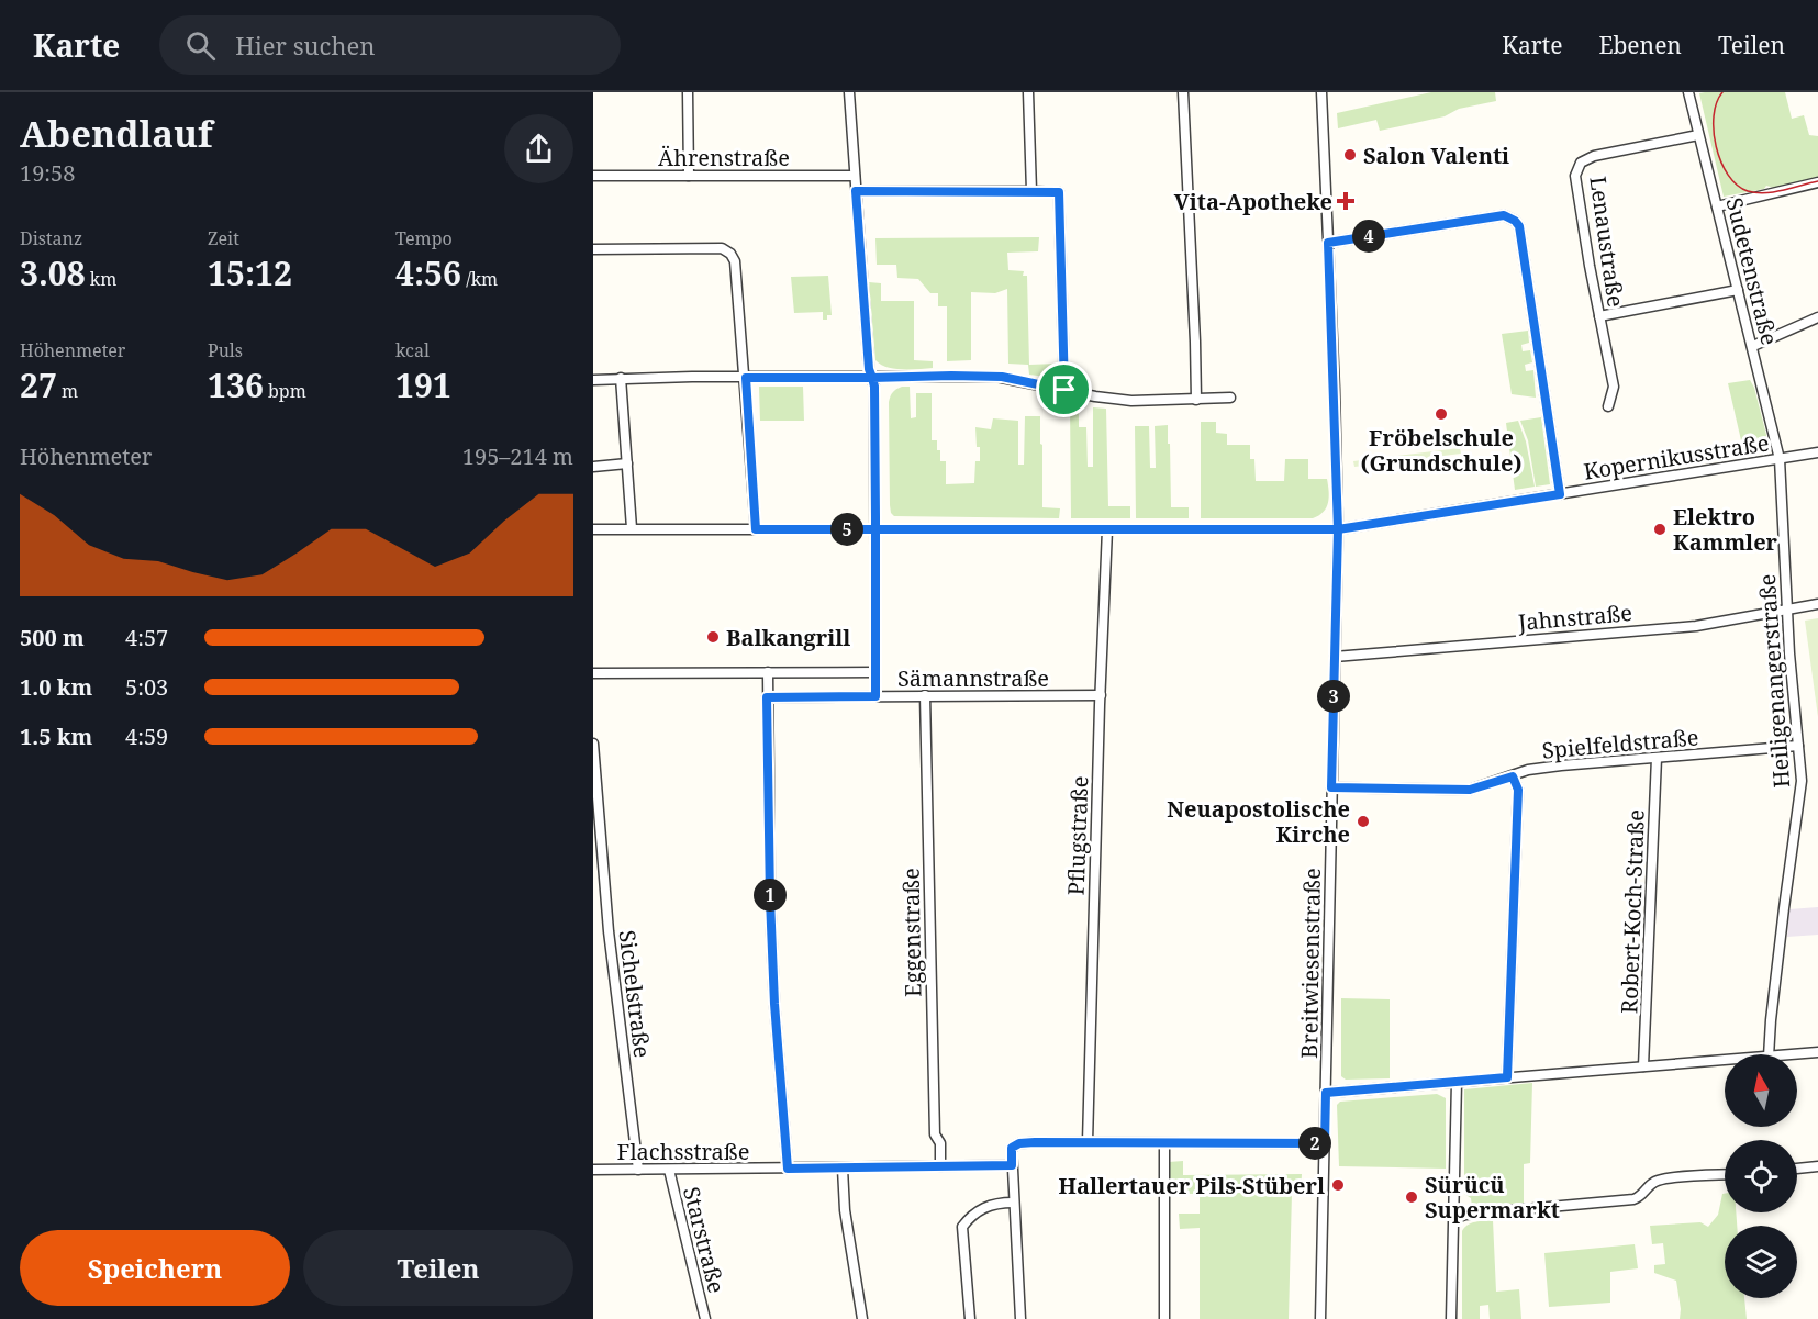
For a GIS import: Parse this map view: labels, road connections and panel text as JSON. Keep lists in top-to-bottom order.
{
  "streets": {
    "street": [
      "Ährenstraße",
      "Lenaustraße",
      "Sudetenstraße",
      "Kopernikusstraße",
      "Jahnstraße",
      "Sämannstraße",
      "Heiligenangerstraße",
      "Spielfeldstraße",
      "Pflugstraße",
      "Robert-Koch-Straße",
      "Eggenstraße",
      "Breitwiesenstraße",
      "Sichelstraße",
      "Flachsstraße",
      "Starstraße"
    ]
  },
  "crossings": [
    ["Lenaustraße", "Sudetenstraße"],
    ["Sudetenstraße", "Kopernikusstraße"],
    ["Sudetenstraße", "Heiligenangerstraße"],
    ["Kopernikusstraße", "Heiligenangerstraße"],
    ["Kopernikusstraße", "Pflugstraße"],
    ["Kopernikusstraße", "Breitwiesenstraße"],
    ["Jahnstraße", "Heiligenangerstraße"],
    ["Jahnstraße", "Breitwiesenstraße"],
    ["Sämannstraße", "Pflugstraße"],
    ["Sämannstraße", "Eggenstraße"],
    ["Heiligenangerstraße", "Spielfeldstraße"],
    ["Spielfeldstraße", "Robert-Koch-Straße"],
    ["Spielfeldstraße", "Breitwiesenstraße"],
    ["Eggenstraße", "Flachsstraße"],
    ["Sichelstraße", "Flachsstraße"],
    ["Flachsstraße", "Starstraße"]
  ],
  "places": {
    "other": [
      "Salon Valenti",
      "Fröbelschule (Grundschule)",
      "Elektro Kammler",
      "Balkangrill",
      "Neuapostolische Kirche",
      "Hallertauer Pils-Stüberl",
      "Sürücü Supermarkt"
    ],
    "health": ["Vita-Apotheke"]
  },
  "north": "top",
  "page": {
    "header": "Karte",
    "search": "Hier suchen",
    "nav": ["Karte", "Ebenen", "Teilen"],
    "heading": ["Abendlauf", "19:58"],
    "stats": [
      ["Distanz", "3.08 km"],
      ["Zeit", "15:12"],
      ["Tempo", "4:56 /km"],
      ["Höhenmeter", "27 m"],
      ["Puls", "136 bpm"],
      ["kcal", "191"]
    ],
    "pins": [
      "4",
      "5",
      "3",
      "1",
      "2"
    ],
    "chart": ["Höhenmeter", "195–214 m"],
    "list": [
      {
        "name": "500 m",
        "note": "4:57"
      },
      {
        "name": "1.0 km",
        "note": "5:03"
      },
      {
        "name": "1.5 km",
        "note": "4:59"
      }
    ],
    "buttons": ["Speichern", "Teilen"]
  }
}
